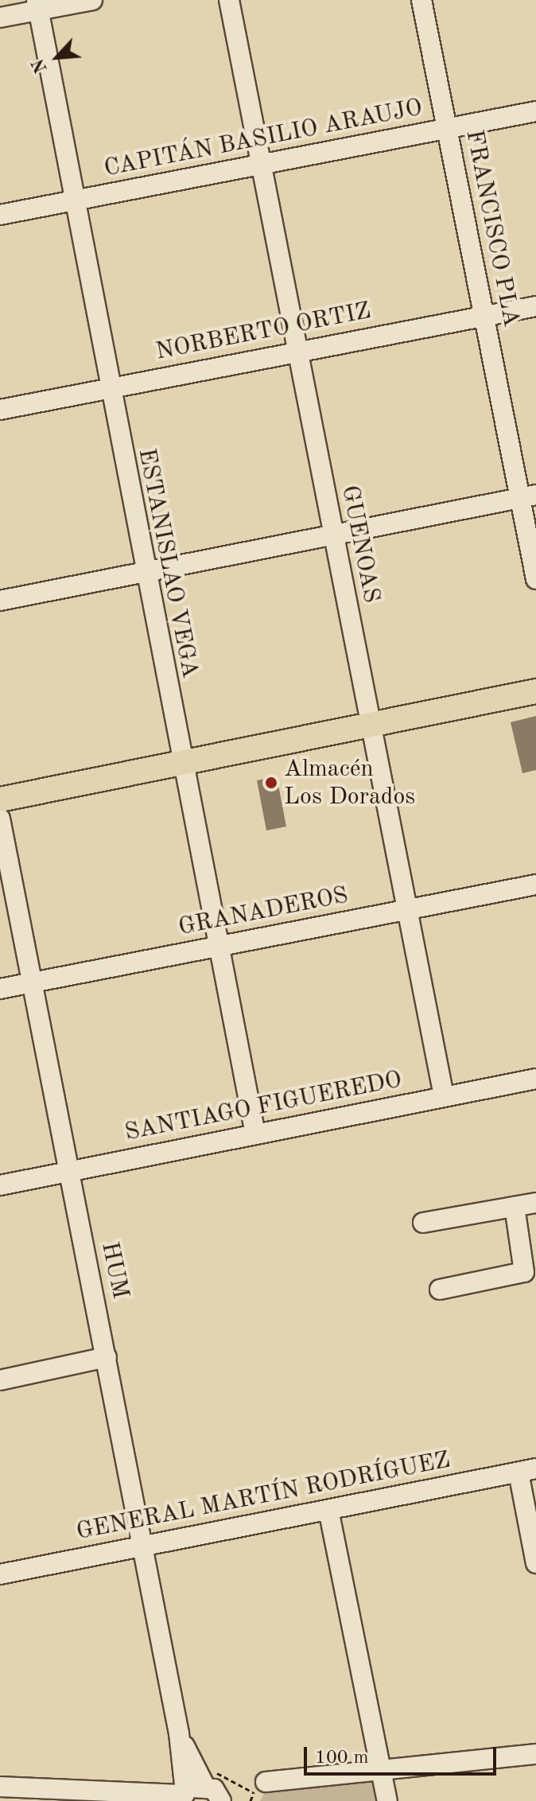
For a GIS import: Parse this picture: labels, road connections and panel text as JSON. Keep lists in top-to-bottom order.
{
  "streets": {
    "street": [
      "CAPITÁN BASILIO ARAUJO",
      "FRANCISCO PLA",
      "NORBERTO ORTIZ",
      "GUENOAS",
      "ESTANISLAO VEGA",
      "GRANADEROS",
      "SANTIAGO FIGUEREDO",
      "HUM",
      "GENERAL MARTÍN RODRÍGUEZ"
    ]
  },
  "crossings": [
    ["CAPITÁN BASILIO ARAUJO", "FRANCISCO PLA"],
    ["CAPITÁN BASILIO ARAUJO", "GUENOAS"],
    ["CAPITÁN BASILIO ARAUJO", "ESTANISLAO VEGA"],
    ["FRANCISCO PLA", "NORBERTO ORTIZ"],
    ["NORBERTO ORTIZ", "GUENOAS"],
    ["NORBERTO ORTIZ", "ESTANISLAO VEGA"],
    ["GUENOAS", "GRANADEROS"],
    ["GUENOAS", "SANTIAGO FIGUEREDO"],
    ["ESTANISLAO VEGA", "GRANADEROS"],
    ["ESTANISLAO VEGA", "SANTIAGO FIGUEREDO"],
    ["GRANADEROS", "HUM"],
    ["SANTIAGO FIGUEREDO", "HUM"],
    ["HUM", "GENERAL MARTÍN RODRÍGUEZ"]
  ],
  "places": ["Almacén Los Dorados"],
  "scale_bar": "100 m",
  "north": "bottom left"
}
